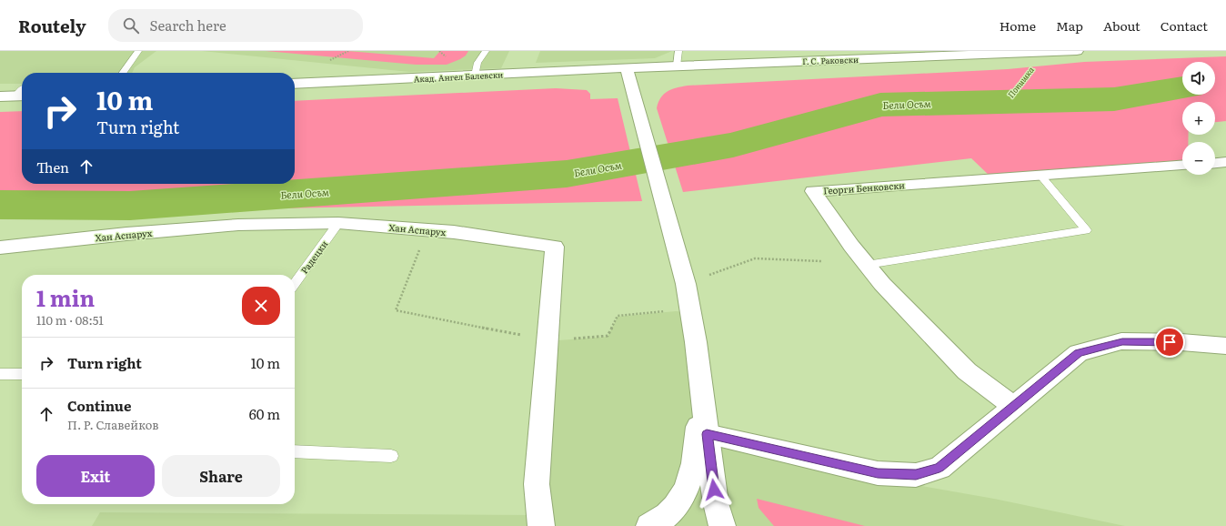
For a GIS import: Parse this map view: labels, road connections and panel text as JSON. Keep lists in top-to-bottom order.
{
  "streets": {
    "street": [
      "Г. С. Раковски",
      "Акад. Ангел Балевски",
      "Георги Бенковски",
      "Хан Аспарух"
    ],
    "lane": ["Радецки"]
  },
  "crossings": [
    ["Г. С. Раковски", "Акад. Ангел Балевски"],
    ["Хан Аспарух", "Радецки"]
  ],
  "water": ["Попишка", "Бели Осъм"],
  "page": {
    "header": "Routely",
    "search": "Search here",
    "nav": [
      "Home",
      "Map",
      "About",
      "Contact"
    ],
    "map_buttons": ["+", "−"],
    "turn": ["10 m", "Turn right"],
    "then": "Then",
    "heading": ["1 min", "110 m · 08:51"],
    "list": [
      {
        "name": "Turn right",
        "value": "10 m"
      },
      {
        "name": "Continue",
        "note": "П. Р. Славейков",
        "value": "60 m"
      }
    ],
    "buttons": ["Exit", "Share"]
  }
}
